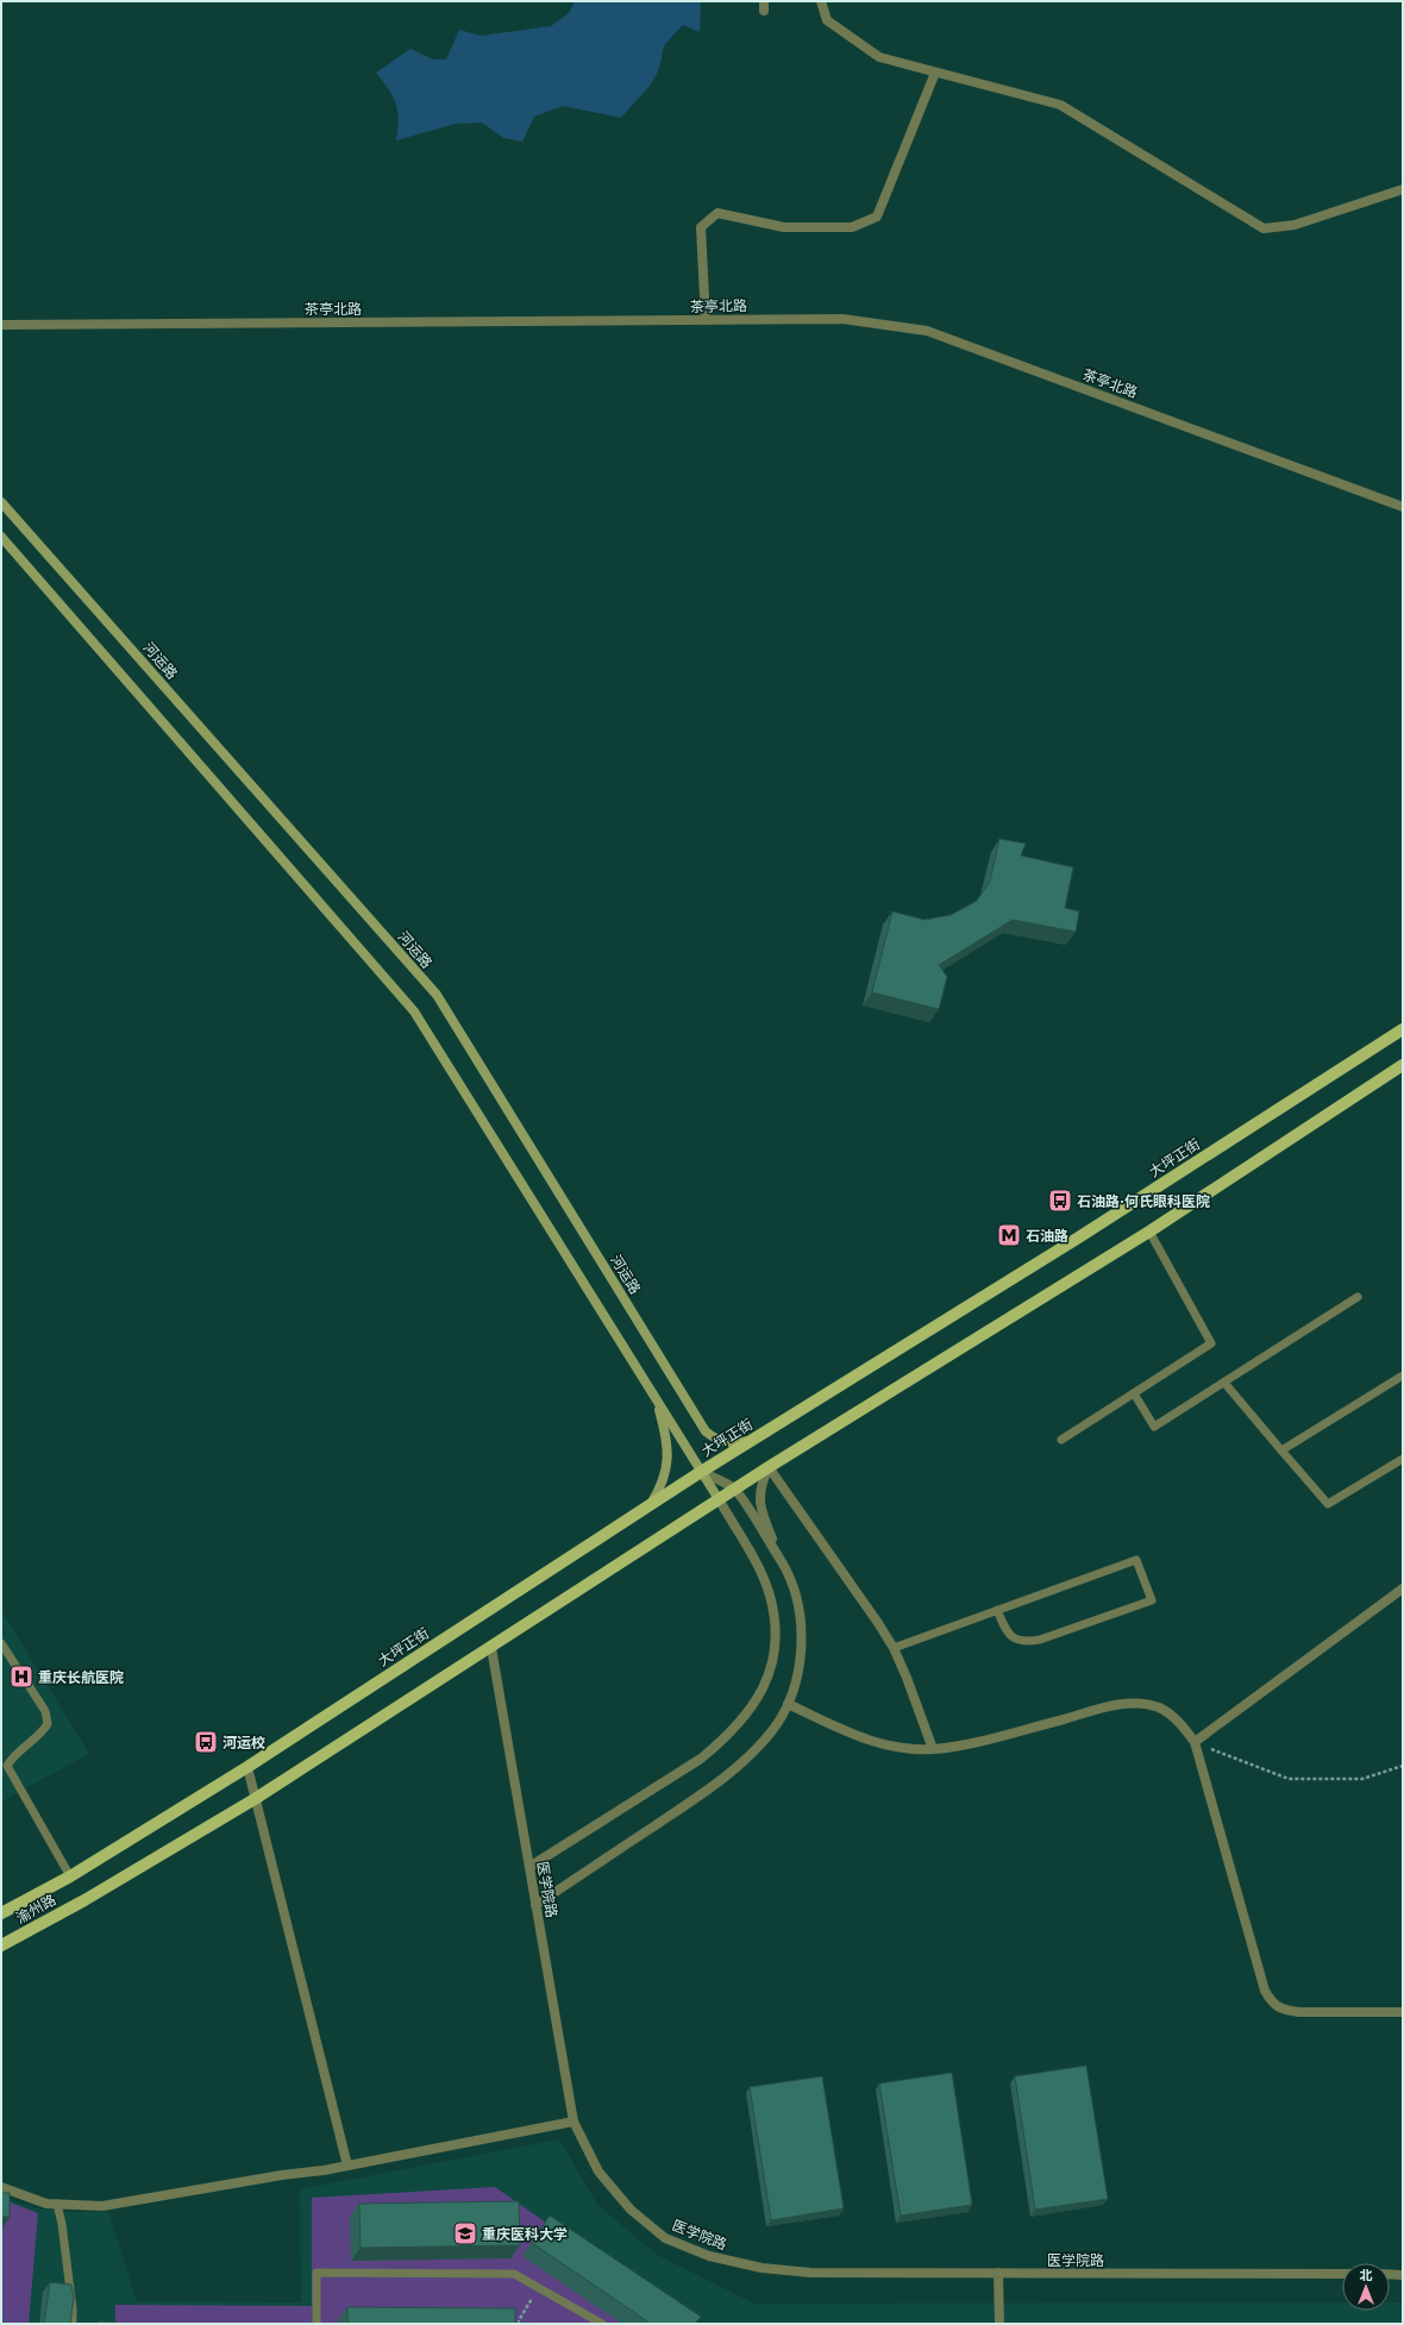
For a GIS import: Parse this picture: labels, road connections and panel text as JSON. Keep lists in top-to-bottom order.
{
  "streets": {
    "main road": ["河运路", "大坪正街", "渝州路"],
    "street": ["茶亭北路", "医学院路"]
  },
  "crossings": [
    ["河运路", "大坪正街"],
    ["大坪正街", "渝州路"]
  ],
  "places": {
    "bus stop": ["石油路‧何氏眼科医院", "河运校"],
    "metro station": ["石油路"],
    "hospital": ["重庆长航医院"],
    "school or university": ["重庆医科大学"]
  },
  "north": "top"
}
